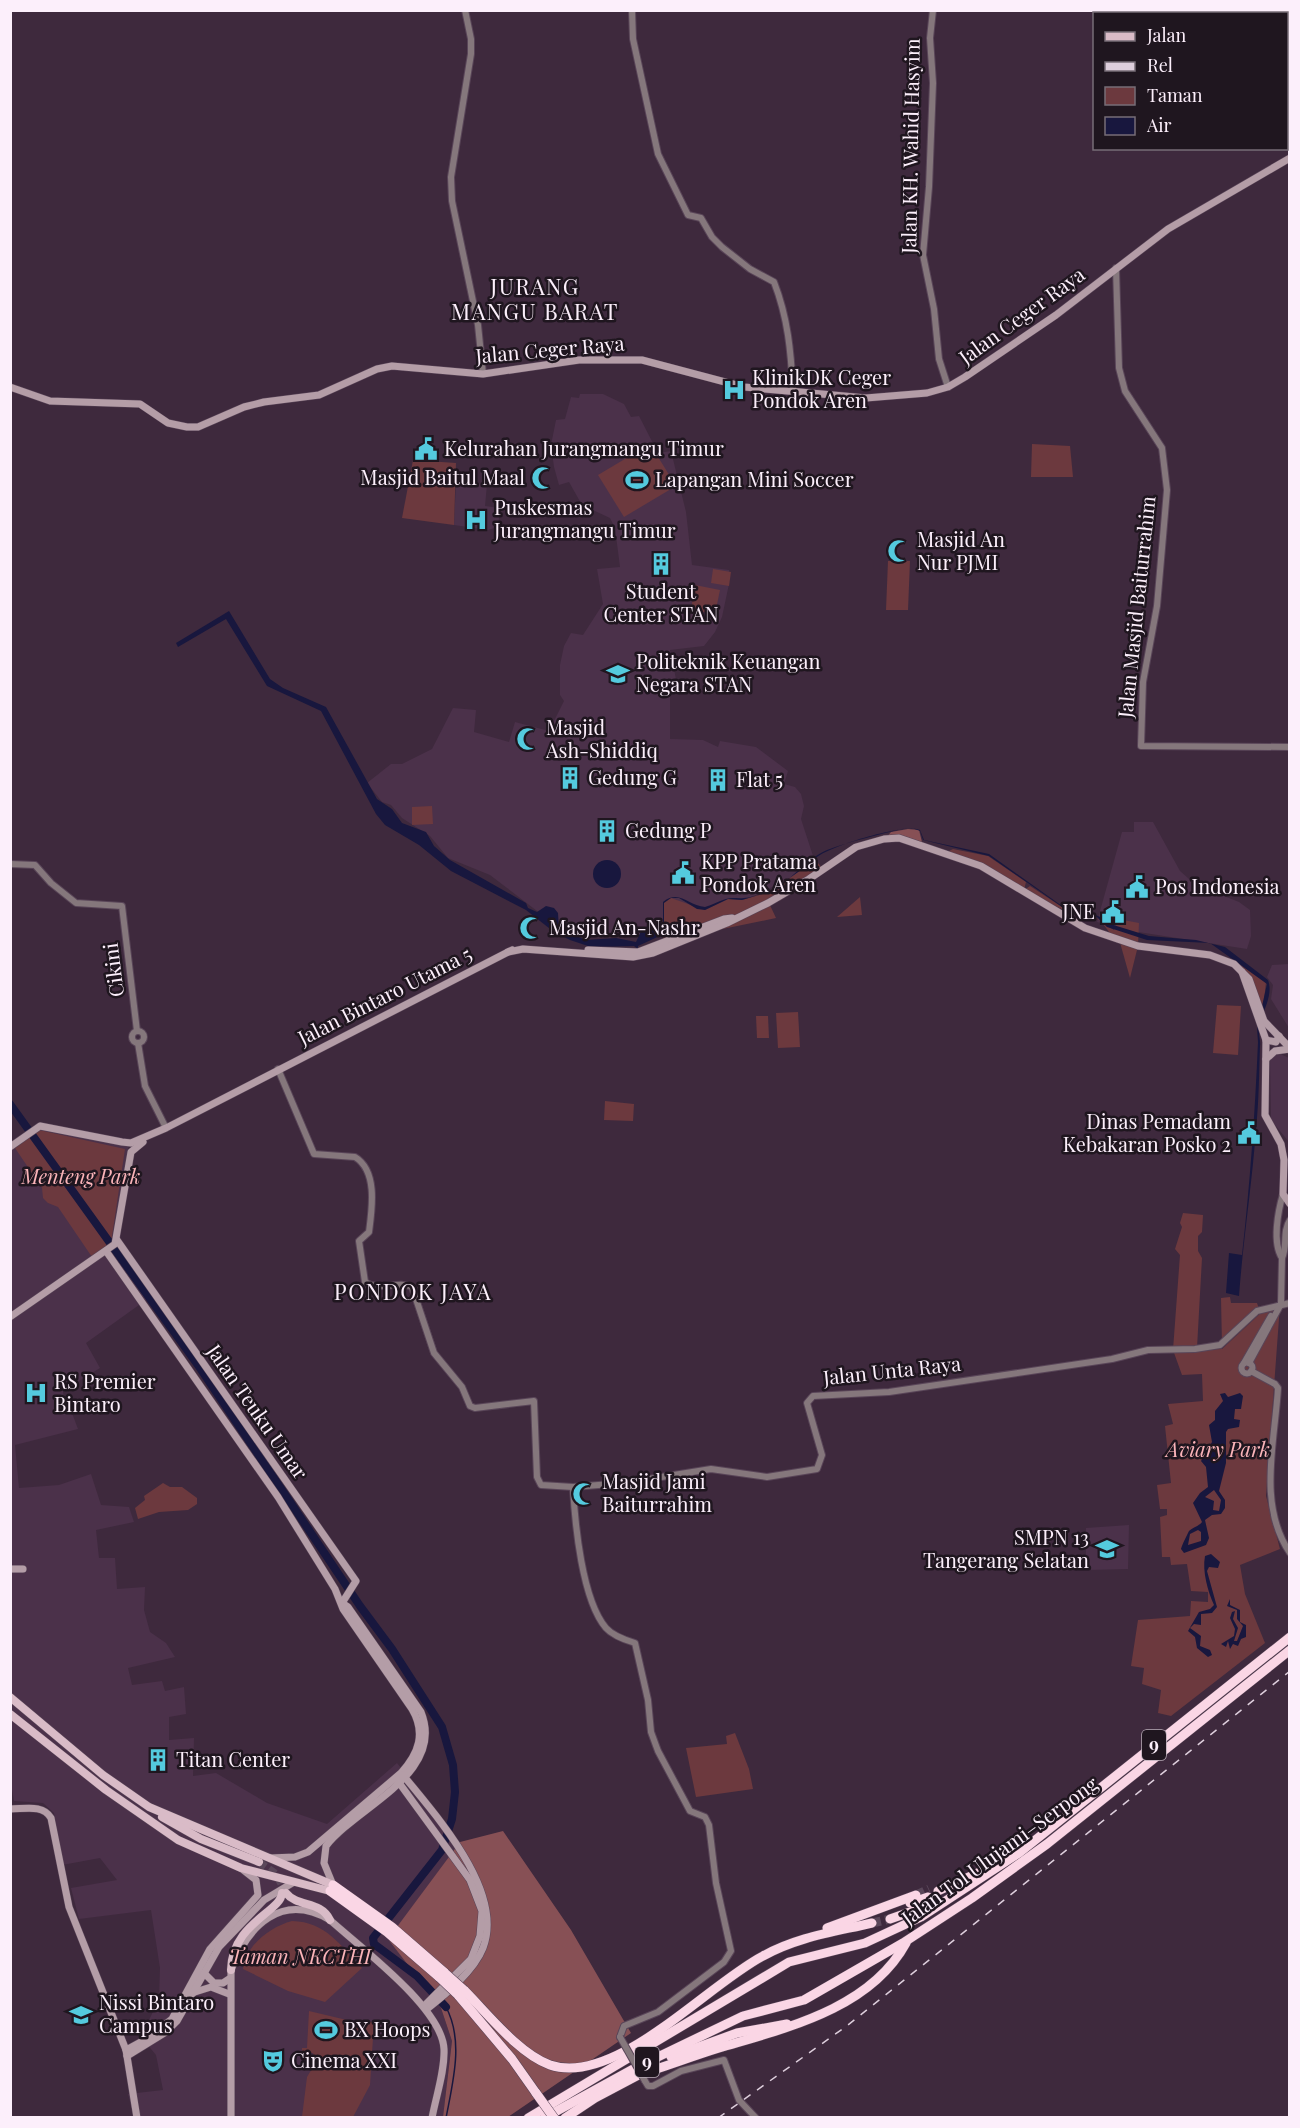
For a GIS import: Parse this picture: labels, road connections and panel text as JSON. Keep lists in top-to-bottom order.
{
  "streets": {
    "highway": ["9", "Jalan Tol Ulujami–Serpong"],
    "main road": ["Jalan Ceger Raya", "Jalan Bintaro Utama 5", "Jalan Teuku Umar"],
    "street": [
      "Jalan KH. Wahid Hasyim",
      "Jalan Masjid Baiturrahim",
      "Cikini",
      "Jalan Unta Raya"
    ]
  },
  "crossings": [
    ["Jalan KH. Wahid Hasyim", "Jalan Ceger Raya"],
    ["Jalan Ceger Raya", "Jalan Masjid Baiturrahim"],
    ["Cikini", "Jalan Bintaro Utama 5"],
    ["Jalan Bintaro Utama 5", "Jalan Unta Raya"]
  ],
  "districts": ["JURANG MANGU BARAT", "PONDOK JAYA"],
  "parks": ["Menteng Park", "Aviary Park", "Taman NKCTHI"],
  "places": {
    "hospital": ["KlinikDK Ceger Pondok Aren", "Puskesmas Jurangmangu Timur", "RS Premier Bintaro"],
    "public building": [
      "Kelurahan Jurangmangu Timur",
      "KPP Pratama Pondok Aren",
      "Pos Indonesia",
      "JNE",
      "Dinas Pemadam Kebakaran Posko 2"
    ],
    "mosque": [
      "Masjid Baitul Maal",
      "Masjid An Nur PJMI",
      "Masjid Ash-Shiddiq",
      "Masjid An-Nashr",
      "Masjid Jami Baiturrahim"
    ],
    "sports": ["Lapangan Mini Soccer", "BX Hoops"],
    "building": [
      "Student Center STAN",
      "Gedung G",
      "Flat 5",
      "Gedung P",
      "Titan Center"
    ],
    "school or university": ["Politeknik Keuangan Negara STAN", "SMPN 13 Tangerang Selatan", "Nissi Bintaro Campus"],
    "theatre": ["Cinema XXI"]
  },
  "legend": [
    "Jalan",
    "Rel",
    "Taman",
    "Air"
  ]
}
